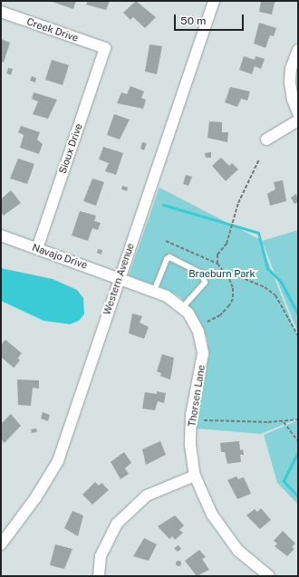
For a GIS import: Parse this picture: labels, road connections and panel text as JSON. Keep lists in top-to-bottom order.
{
  "streets": {
    "street": [
      "Creek Drive",
      "Sioux Drive",
      "Navajo Drive",
      "Western Avenue",
      "Thorsen Lane"
    ]
  },
  "crossings": [
    ["Creek Drive", "Sioux Drive"],
    ["Sioux Drive", "Navajo Drive"],
    ["Navajo Drive", "Western Avenue"],
    ["Navajo Drive", "Thorsen Lane"],
    ["Western Avenue", "Thorsen Lane"]
  ],
  "parks": ["Braeburn Park"],
  "scale_bar": "50 m"
}
